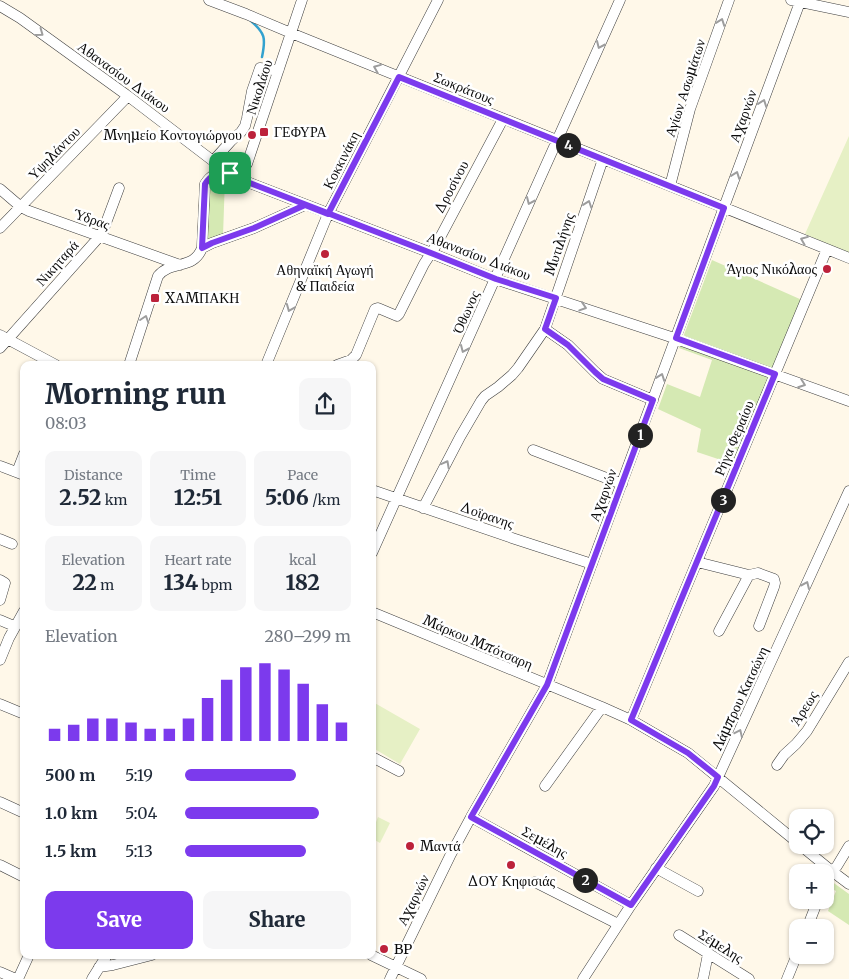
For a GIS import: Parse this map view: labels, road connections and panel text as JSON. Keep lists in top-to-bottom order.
{
  "streets": {
    "street": [
      "Αθανασίου Διάκου",
      "Νικολάου",
      "Σωκράτους",
      "Αγίων Ασωμάτων",
      "Αχαρνών",
      "Υψηλάντου",
      "Κοκκινάκη",
      "Δροσίνου",
      "Ύδρας",
      "Μυτιλήνης",
      "Νικηταρά",
      "Όθωνος",
      "Ρήγα Φεραίου",
      "Δοϊρανης",
      "Μάρκου Μπότσαρη",
      "Λάμπρου Κατσώνη",
      "Άρεως",
      "Σεμέλης",
      "Σέμελης"
    ]
  },
  "crossings": [
    ["Αθανασίου Διάκου", "Νικολάου"],
    ["Αθανασίου Διάκου", "Αχαρνών"],
    ["Αθανασίου Διάκου", "Υψηλάντου"],
    ["Αθανασίου Διάκου", "Κοκκινάκη"],
    ["Αθανασίου Διάκου", "Δροσίνου"],
    ["Αθανασίου Διάκου", "Μυτιλήνης"],
    ["Αθανασίου Διάκου", "Όθωνος"],
    ["Αθανασίου Διάκου", "Ρήγα Φεραίου"],
    ["Νικολάου", "Σωκράτους"],
    ["Σωκράτους", "Αγίων Ασωμάτων"],
    ["Σωκράτους", "Αχαρνών"],
    ["Σωκράτους", "Κοκκινάκη"],
    ["Σωκράτους", "Δροσίνου"],
    ["Σωκράτους", "Μυτιλήνης"],
    ["Σωκράτους", "Όθωνος"],
    ["Σωκράτους", "Ρήγα Φεραίου"],
    ["Αχαρνών", "Δοϊρανης"],
    ["Αχαρνών", "Μάρκου Μπότσαρη"],
    ["Αχαρνών", "Σεμέλης"],
    ["Υψηλάντου", "Ύδρας"],
    ["Ύδρας", "Νικηταρά"],
    ["Μυτιλήνης", "Δοϊρανης"],
    ["Όθωνος", "Δοϊρανης"],
    ["Ρήγα Φεραίου", "Μάρκου Μπότσαρη"],
    ["Μάρκου Μπότσαρη", "Λάμπρου Κατσώνη"],
    ["Λάμπρου Κατσώνη", "Σεμέλης"]
  ],
  "one_way": [
    "Αγίων Ασωμάτων",
    "Κοκκινάκη",
    "Μυτιλήνης",
    "Όθωνος",
    "Λάμπρου Κατσώνη"
  ],
  "places": {
    "transit": ["ΓΕΦΥΡΑ", "ΧΑΜΠΑΚΗ"],
    "other": [
      "Μνημείο Κοντογιώργου",
      "Αθηναϊκή Αγωγή & Παιδεία",
      "Άγιος Νικόλαος",
      "Μαντά",
      "ΔΟΥ Κηφισιάς",
      "BP"
    ]
  },
  "page": {
    "pins": [
      "4",
      "1",
      "3",
      "2"
    ],
    "heading": ["Morning run", "08:03"],
    "stats": [
      ["Distance", "2.52 km"],
      ["Time", "12:51"],
      ["Pace", "5:06 /km"],
      ["Elevation", "22 m"],
      ["Heart rate", "134 bpm"],
      ["kcal", "182"]
    ],
    "chart": ["Elevation", "280–299 m"],
    "list": [
      {
        "name": "500 m",
        "note": "5:19"
      },
      {
        "name": "1.0 km",
        "note": "5:04"
      },
      {
        "name": "1.5 km",
        "note": "5:13"
      }
    ],
    "map_buttons": ["+", "−"],
    "buttons": ["Save", "Share"]
  }
}
